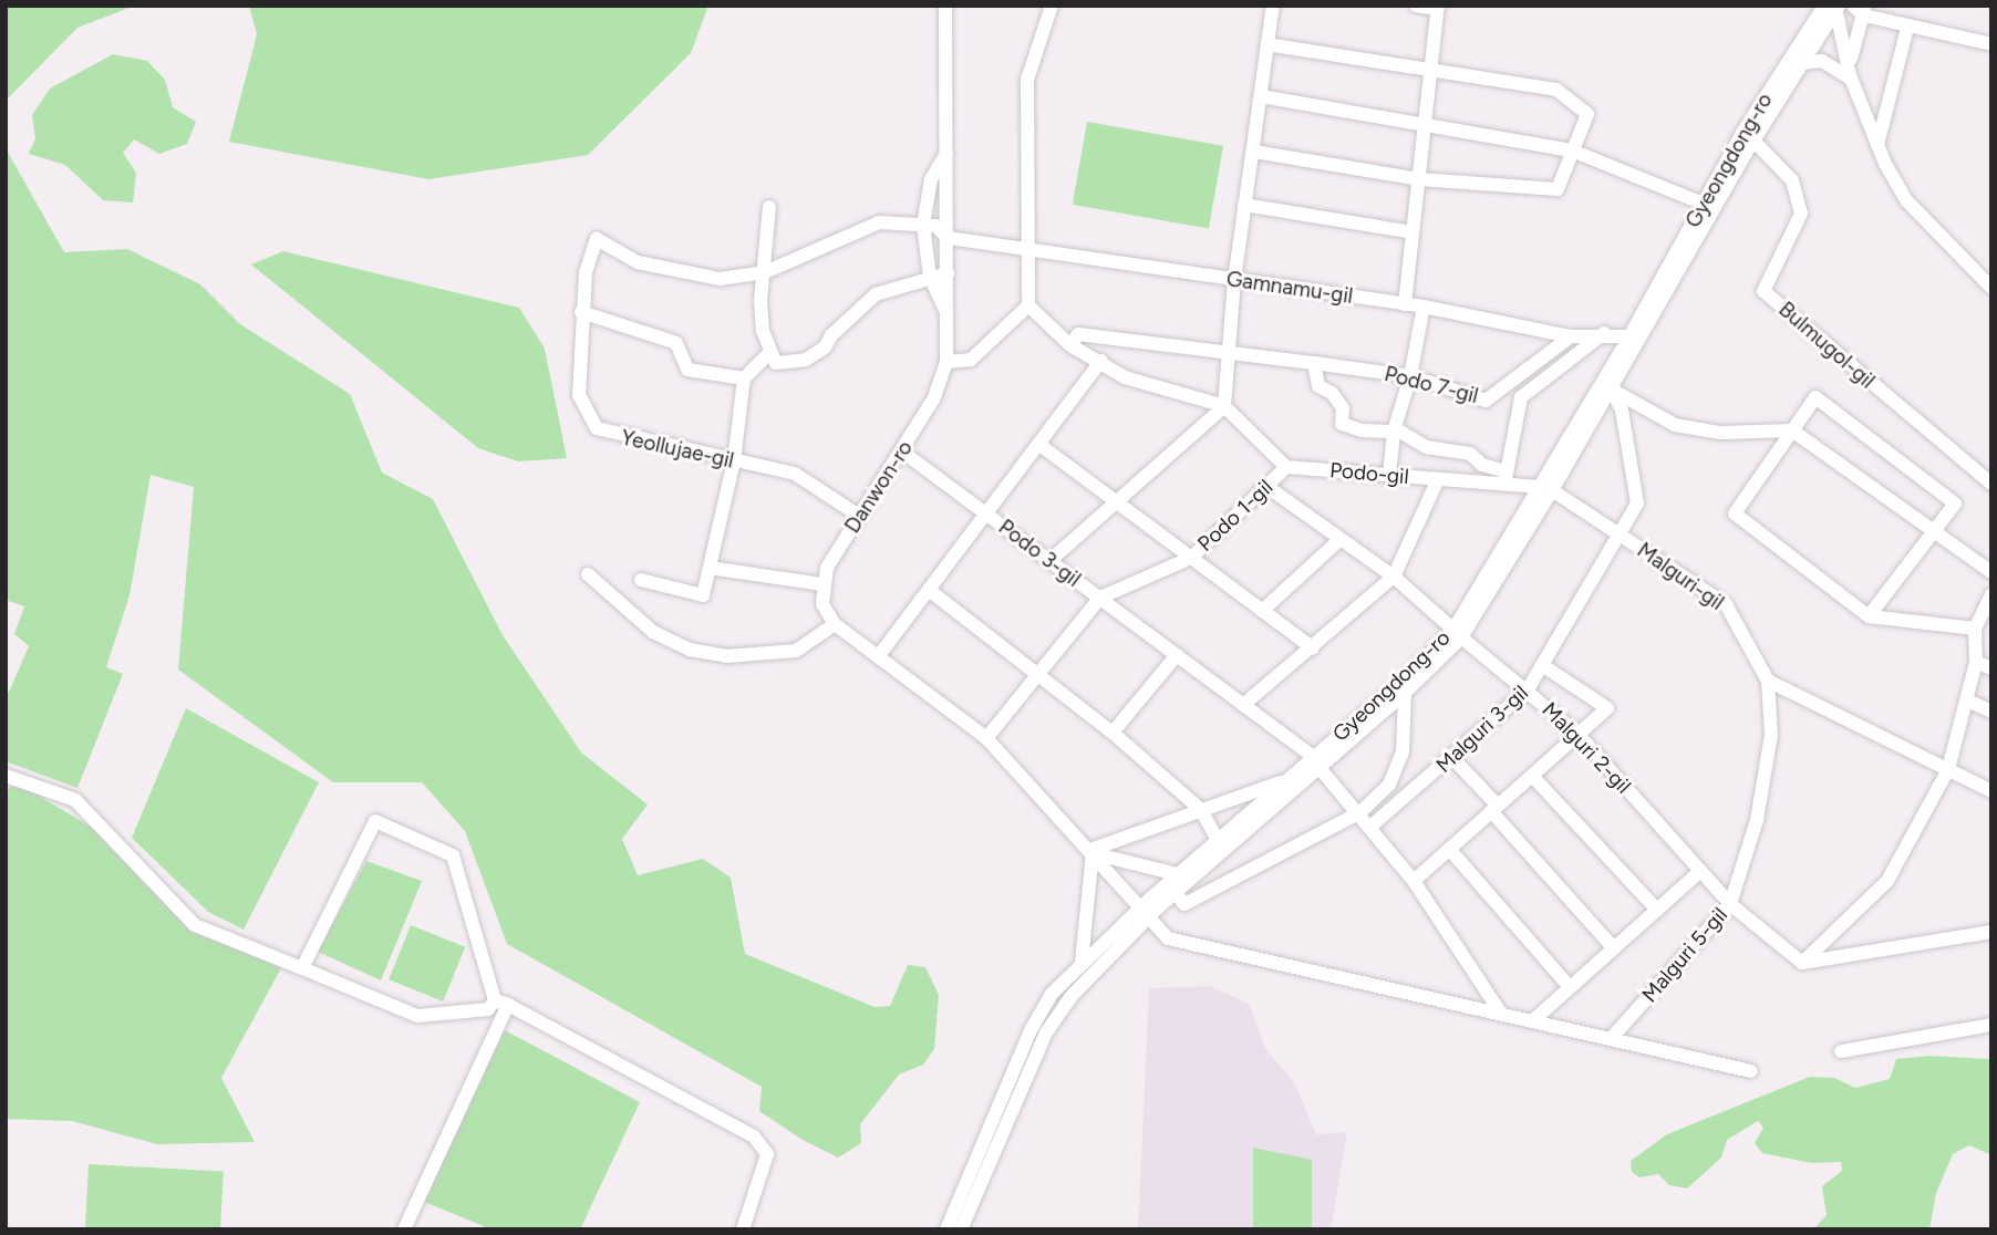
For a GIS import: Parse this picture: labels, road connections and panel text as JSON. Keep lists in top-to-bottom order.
{
  "streets": {
    "street": [
      "Gyeongdong-ro",
      "Gamnamu-gil",
      "Bulmugol-gil",
      "Podo 7-gil",
      "Yeollujae-gil",
      "Podo-gil",
      "Danwon-ro",
      "Podo 1-gil",
      "Podo 3-gil",
      "Malguri-gil",
      "Malguri 3-gil",
      "Malguri 2-gil",
      "Malguri 5-gil"
    ]
  },
  "crossings": [
    ["Gyeongdong-ro", "Gamnamu-gil"],
    ["Gyeongdong-ro", "Bulmugol-gil"],
    ["Gyeongdong-ro", "Podo-gil"],
    ["Gyeongdong-ro", "Podo 3-gil"],
    ["Gyeongdong-ro", "Malguri-gil"],
    ["Gyeongdong-ro", "Malguri 3-gil"],
    ["Gyeongdong-ro", "Malguri 2-gil"],
    ["Gamnamu-gil", "Podo 7-gil"],
    ["Gamnamu-gil", "Danwon-ro"],
    ["Yeollujae-gil", "Danwon-ro"],
    ["Podo-gil", "Podo 1-gil"],
    ["Podo-gil", "Malguri-gil"],
    ["Danwon-ro", "Podo 3-gil"],
    ["Podo 1-gil", "Podo 3-gil"],
    ["Podo 1-gil", "Malguri 2-gil"],
    ["Podo 3-gil", "Malguri 3-gil"],
    ["Malguri-gil", "Malguri 3-gil"],
    ["Malguri-gil", "Malguri 5-gil"],
    ["Malguri 3-gil", "Malguri 2-gil"],
    ["Malguri 2-gil", "Malguri 5-gil"]
  ]
}
